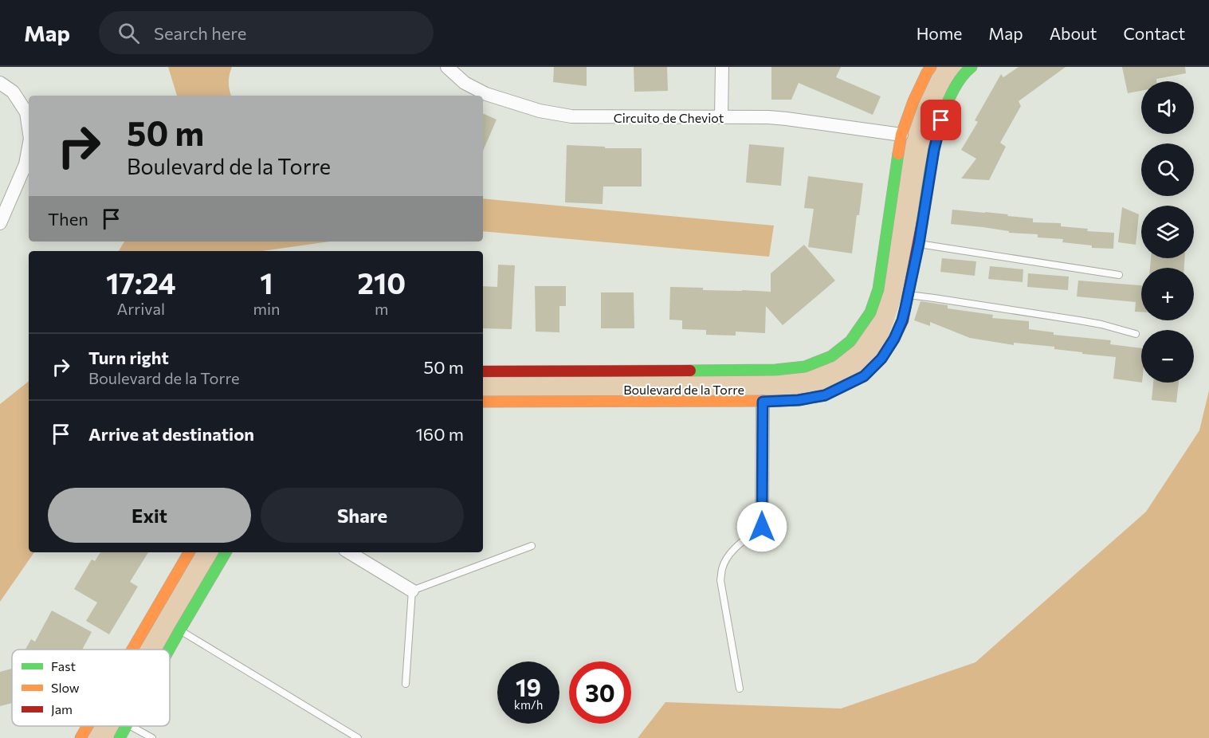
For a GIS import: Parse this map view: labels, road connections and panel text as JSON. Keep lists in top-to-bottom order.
{
  "streets": {
    "street": ["Circuito de Cheviot", "Boulevard de la Torre"]
  },
  "crossings": [
    ["Circuito de Cheviot", "Boulevard de la Torre"]
  ],
  "legend": ["Fast", "Slow", "Jam"],
  "page": {
    "header": "Map",
    "search": "Search here",
    "nav": [
      "Home",
      "Map",
      "About",
      "Contact"
    ],
    "map_buttons": ["+", "−"],
    "turn": ["50 m", "Boulevard de la Torre"],
    "then": "Then",
    "eta": [
      "17:24",
      "Arrival",
      "1",
      "min",
      "210",
      "m"
    ],
    "list": [
      {
        "name": "Turn right",
        "note": "Boulevard de la Torre",
        "value": "50 m"
      },
      {
        "name": "Arrive at destination",
        "value": "160 m"
      }
    ],
    "buttons": ["Exit", "Share"],
    "speed": "19 km/h",
    "limit": "30"
  }
}
